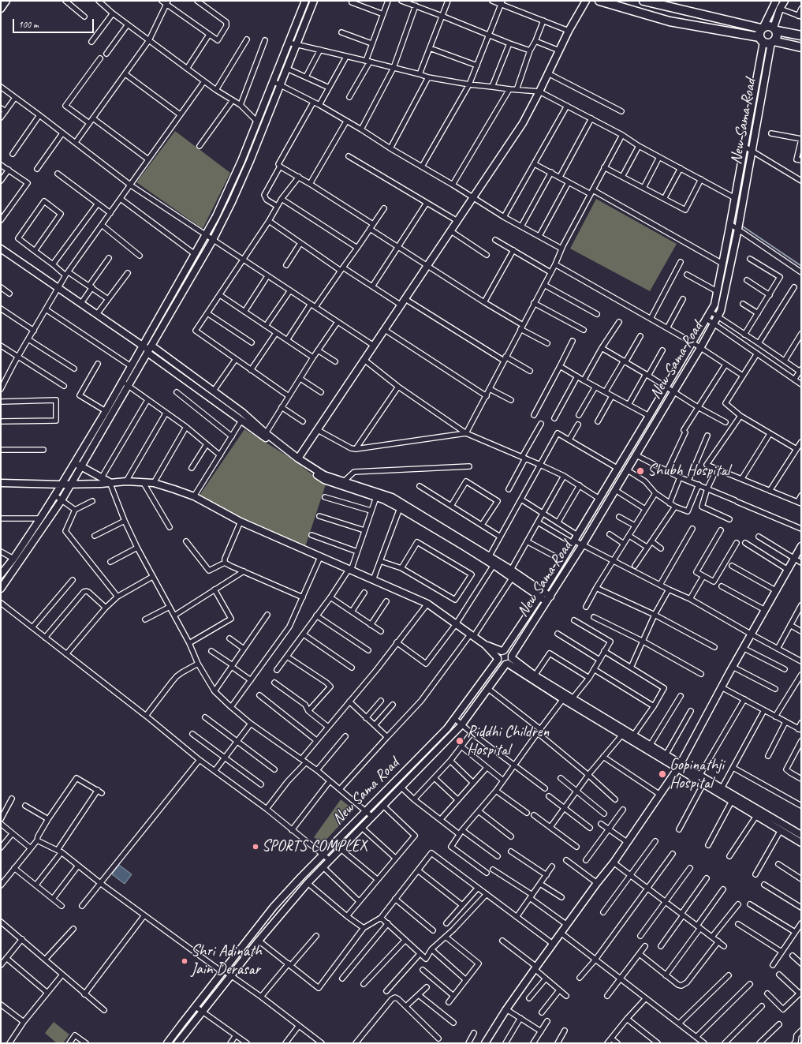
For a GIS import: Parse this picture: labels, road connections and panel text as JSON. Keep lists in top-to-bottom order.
{
  "streets": {
    "street": ["New Sama Road"]
  },
  "places": [
    "Shubh Hospital",
    "Riddhi Children Hospital",
    "Gopinathji Hospital",
    "SPORTS COMPLEX",
    "Shri Adinath Jain Derasar"
  ],
  "scale_bar": "100 m"
}
